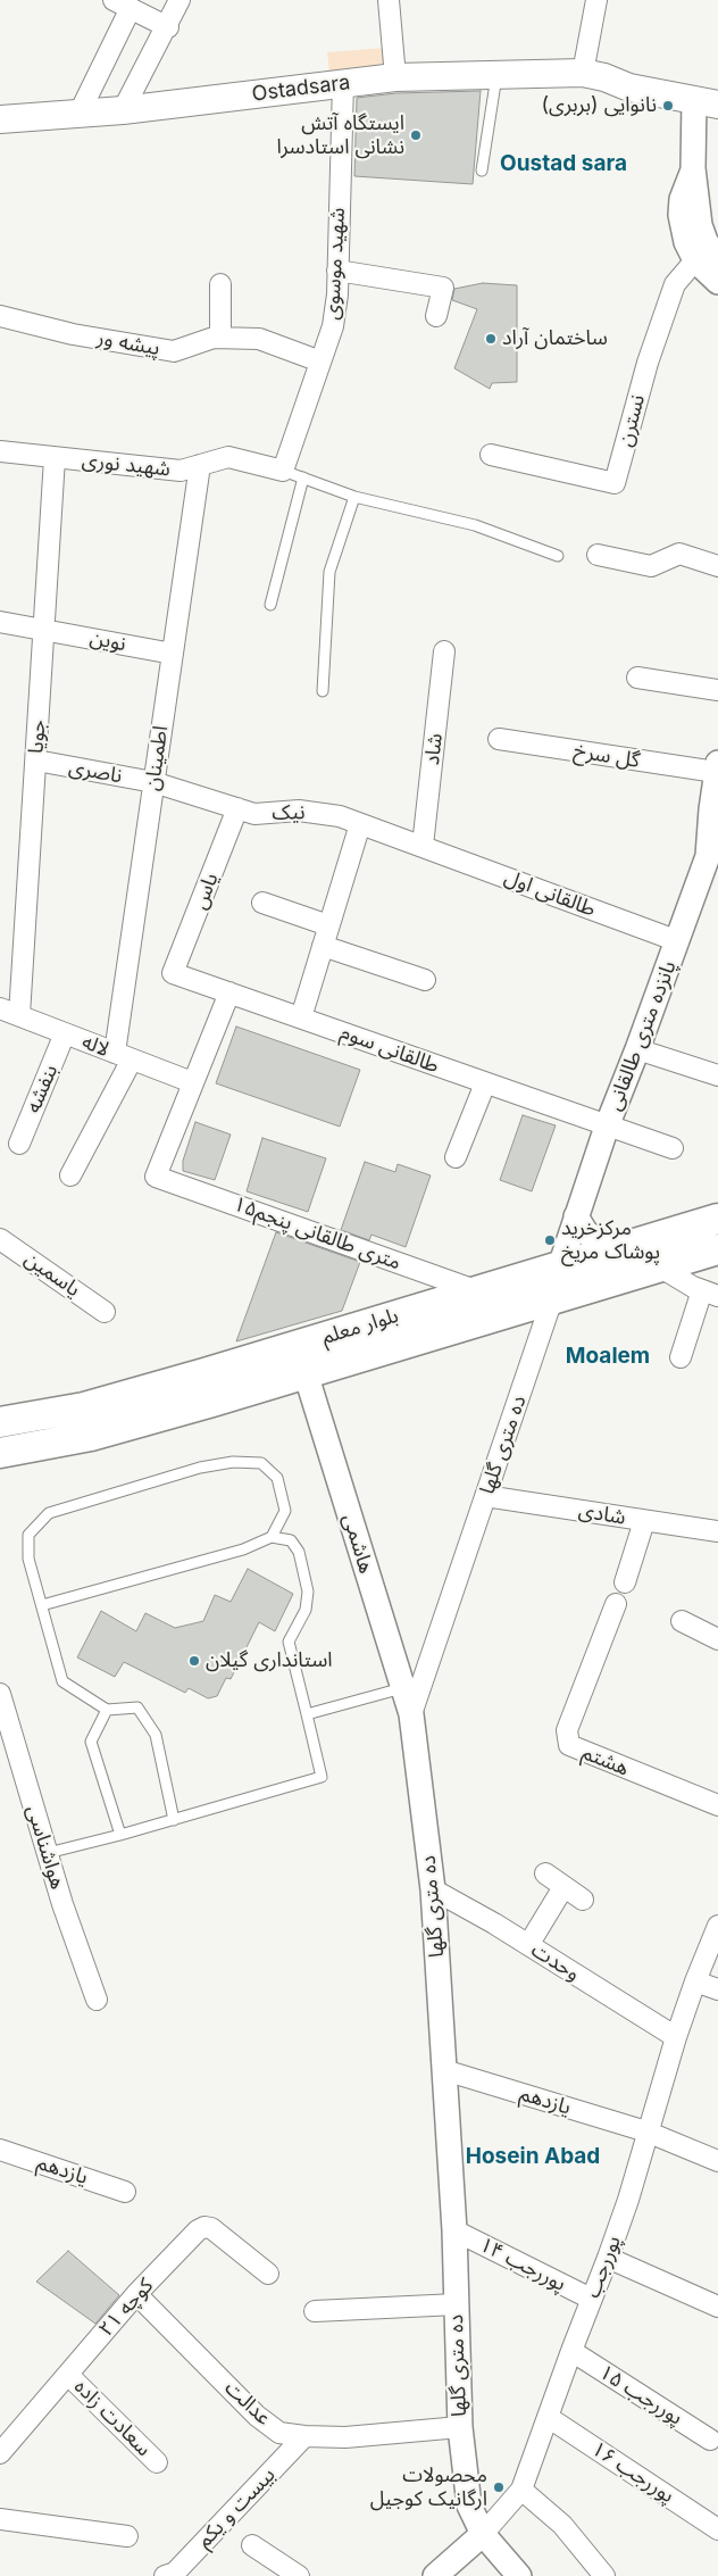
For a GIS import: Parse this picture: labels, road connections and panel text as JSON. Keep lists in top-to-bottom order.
{
  "streets": {
    "main road": ["Ostadsara", "بلوار معلم"],
    "street": [
      "شهید موسوی",
      "پیشه ور",
      "نسترن",
      "شهید نوری",
      "نوین",
      "جویا",
      "شاد",
      "گل سرخ",
      "اطمینان",
      "ناصری",
      "نیک",
      "یاس",
      "طالقانی اول",
      "پانزده متری طالقانی",
      "لاله",
      "طالقانی سوم",
      "بنفشه",
      "۱۵متری طالقانی پنجم",
      "یاسمین",
      "ده متری گلها",
      "شادی",
      "هاشمی",
      "هشتم",
      "هواشناسی",
      "وحدت",
      "یازدهم",
      "پوررجب ۱۴",
      "پوررجب",
      "کوچه ۲۱",
      "پوررجب ۱۵",
      "عدالت",
      "سعادت زاده",
      "پوررجب ۱۶",
      "بیست و یکم"
    ]
  },
  "crossings": [
    ["Ostadsara", "شهید موسوی"],
    ["شهید موسوی", "پیشه ور"],
    ["شهید موسوی", "شهید نوری"],
    ["شهید نوری", "جویا"],
    ["شهید نوری", "اطمینان"],
    ["نوین", "جویا"],
    ["نوین", "اطمینان"],
    ["جویا", "ناصری"],
    ["جویا", "لاله"],
    ["شاد", "نیک"],
    ["شاد", "طالقانی اول"],
    ["گل سرخ", "پانزده متری طالقانی"],
    ["اطمینان", "ناصری"],
    ["اطمینان", "نیک"],
    ["اطمینان", "لاله"],
    ["ناصری", "نیک"],
    ["نیک", "یاس"],
    ["نیک", "طالقانی اول"],
    ["یاس", "طالقانی سوم"],
    ["طالقانی اول", "پانزده متری طالقانی"],
    ["پانزده متری طالقانی", "طالقانی سوم"],
    ["پانزده متری طالقانی", "بلوار معلم"],
    ["لاله", "بنفشه"],
    ["لاله", "۱۵متری طالقانی پنجم"],
    ["۱۵متری طالقانی پنجم", "بلوار معلم"],
    ["بلوار معلم", "ده متری گلها"],
    ["بلوار معلم", "هاشمی"],
    ["ده متری گلها", "شادی"],
    ["ده متری گلها", "هاشمی"],
    ["ده متری گلها", "وحدت"],
    ["ده متری گلها", "یازدهم"],
    ["ده متری گلها", "پوررجب ۱۴"],
    ["ده متری گلها", "پوررجب"],
    ["ده متری گلها", "عدالت"],
    ["وحدت", "پوررجب"],
    ["یازدهم", "پوررجب"],
    ["پوررجب ۱۴", "پوررجب"],
    ["پوررجب", "پوررجب ۱۵"],
    ["پوررجب", "پوررجب ۱۶"],
    ["کوچه ۲۱", "عدالت"],
    ["کوچه ۲۱", "سعادت زاده"],
    ["عدالت", "بیست و یکم"]
  ],
  "districts": ["Oustad sara", "Moalem", "Hosein Abad"],
  "places": [
    "نانوایی (بربری)",
    "ایستگاه آتش نشانی استادسرا",
    "ساختمان آراد",
    "مرکزخرید پوشاک مریخ",
    "استانداری گیلان",
    "محصولات ارگانیک کوجیل"
  ]
}
